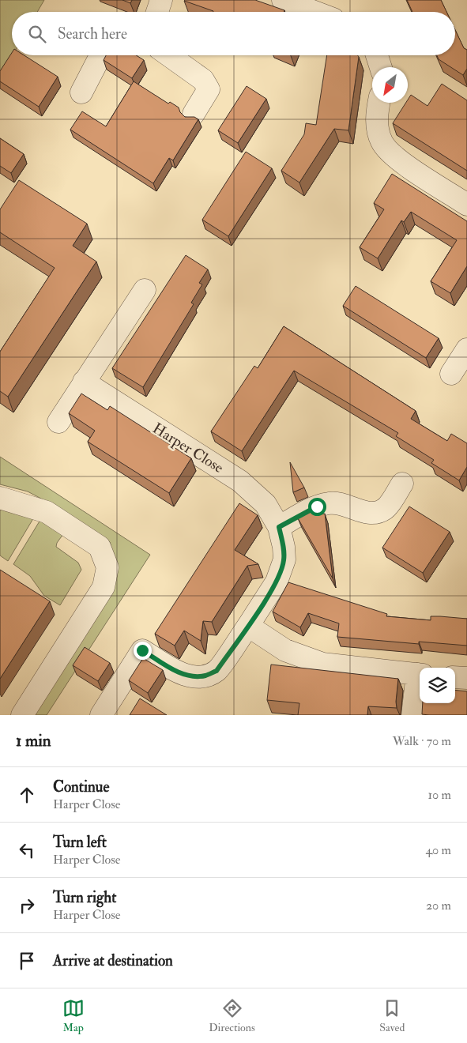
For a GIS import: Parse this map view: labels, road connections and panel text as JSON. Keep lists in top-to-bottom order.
{
  "streets": {
    "street": ["Harper Close"]
  },
  "north": "bottom left",
  "page": {
    "search": "Search here",
    "heading": ["1 min", "Walk · 70 m"],
    "list": [
      ["Continue", "Harper Close", "10 m"],
      ["Turn left", "Harper Close", "40 m"],
      ["Turn right", "Harper Close", "20 m"],
      "Arrive at destination"
    ],
    "nav": ["Map", "Directions", "Saved"]
  }
}
